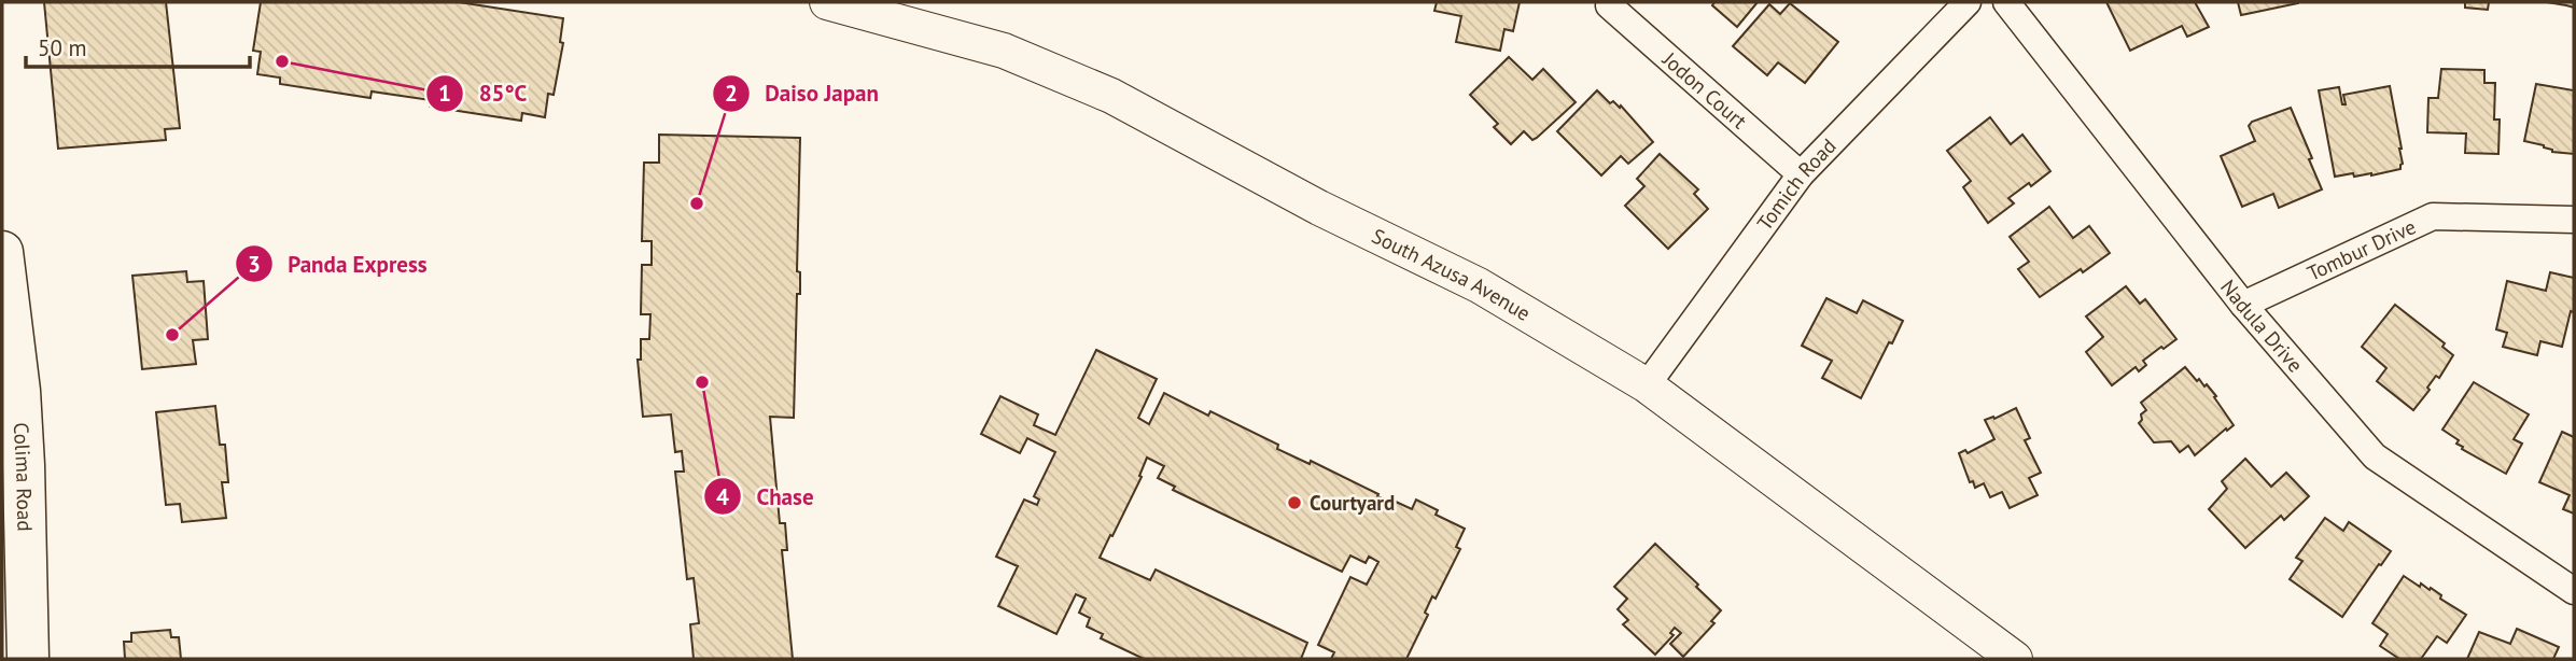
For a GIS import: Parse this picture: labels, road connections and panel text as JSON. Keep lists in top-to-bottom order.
{
  "streets": {
    "main road": ["Colima Road"],
    "street": [
      "Jodon Court",
      "Tomich Road",
      "Tombur Drive",
      "South Azusa Avenue",
      "Nadula Drive"
    ]
  },
  "crossings": [
    ["Jodon Court", "Tomich Road"],
    ["Tomich Road", "South Azusa Avenue"],
    ["Tombur Drive", "Nadula Drive"]
  ],
  "places": [
    "85°C",
    "Daiso Japan",
    "Panda Express",
    "Chase",
    "Courtyard"
  ],
  "scale_bar": "50 m"
}
